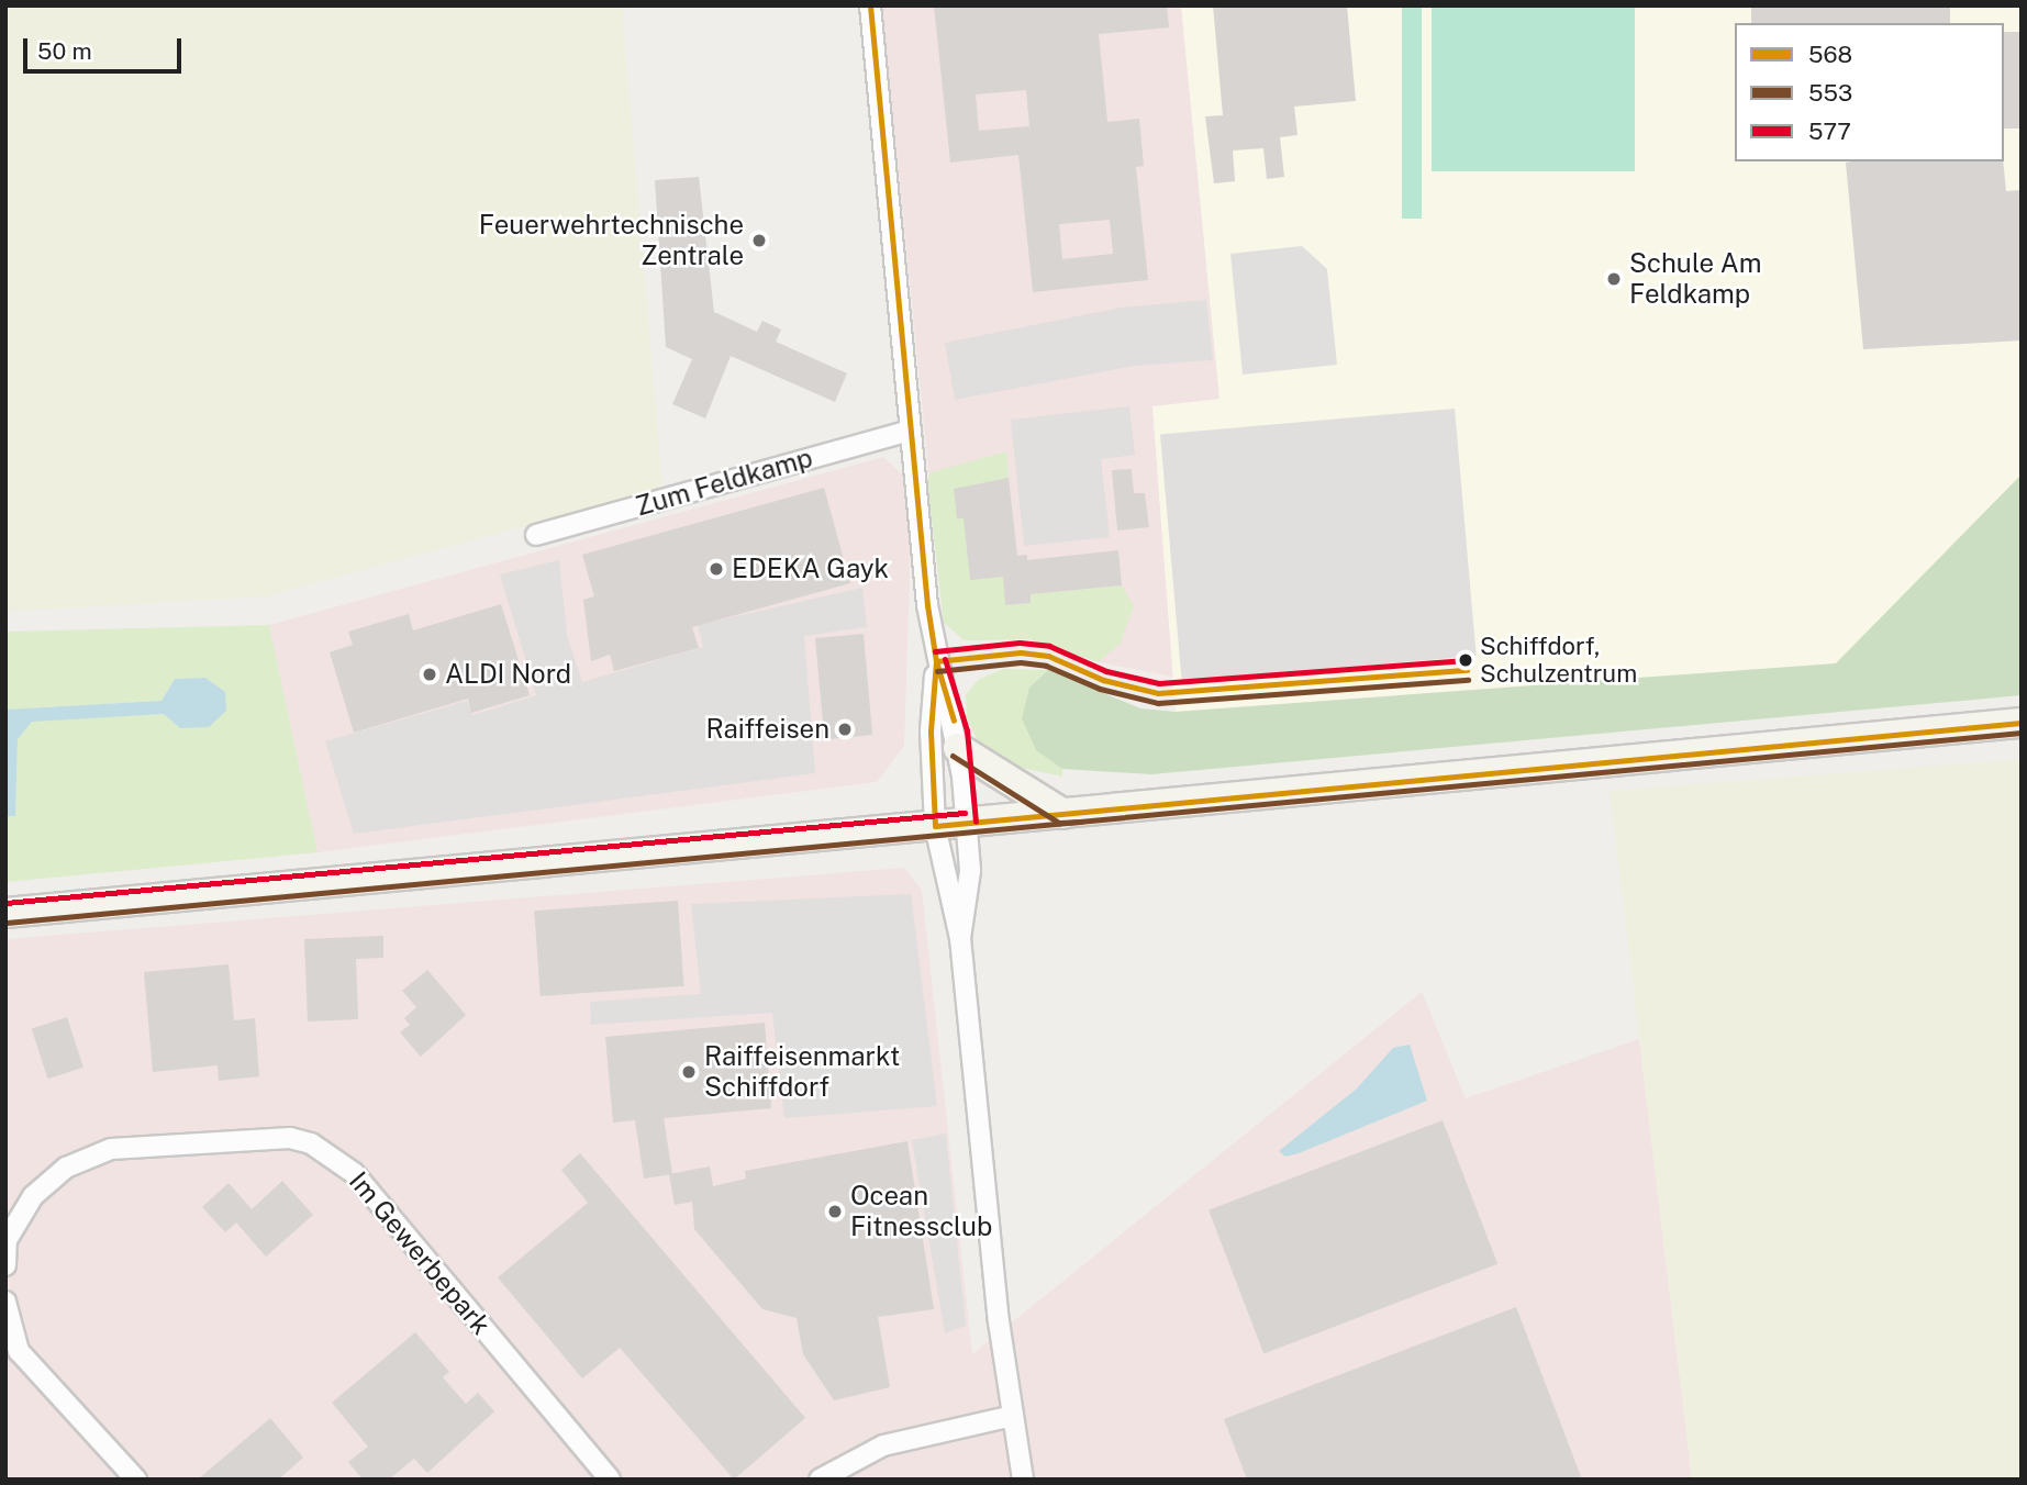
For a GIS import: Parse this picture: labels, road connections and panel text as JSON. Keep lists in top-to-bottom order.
{
  "streets": {
    "street": ["Zum Feldkamp", "Im Gewerbepark"]
  },
  "places": [
    "Feuerwehrtechnische Zentrale",
    "Schule Am Feldkamp",
    "EDEKA Gayk",
    "Schiffdorf, Schulzentrum",
    "ALDI Nord",
    "Raiffeisen",
    "Raiffeisenmarkt Schiffdorf",
    "Ocean Fitnessclub"
  ],
  "lines": ["transit line 568", "transit line 577", "transit line 553"],
  "legend": ["568", "553", "577"],
  "scale_bar": "50 m"
}
